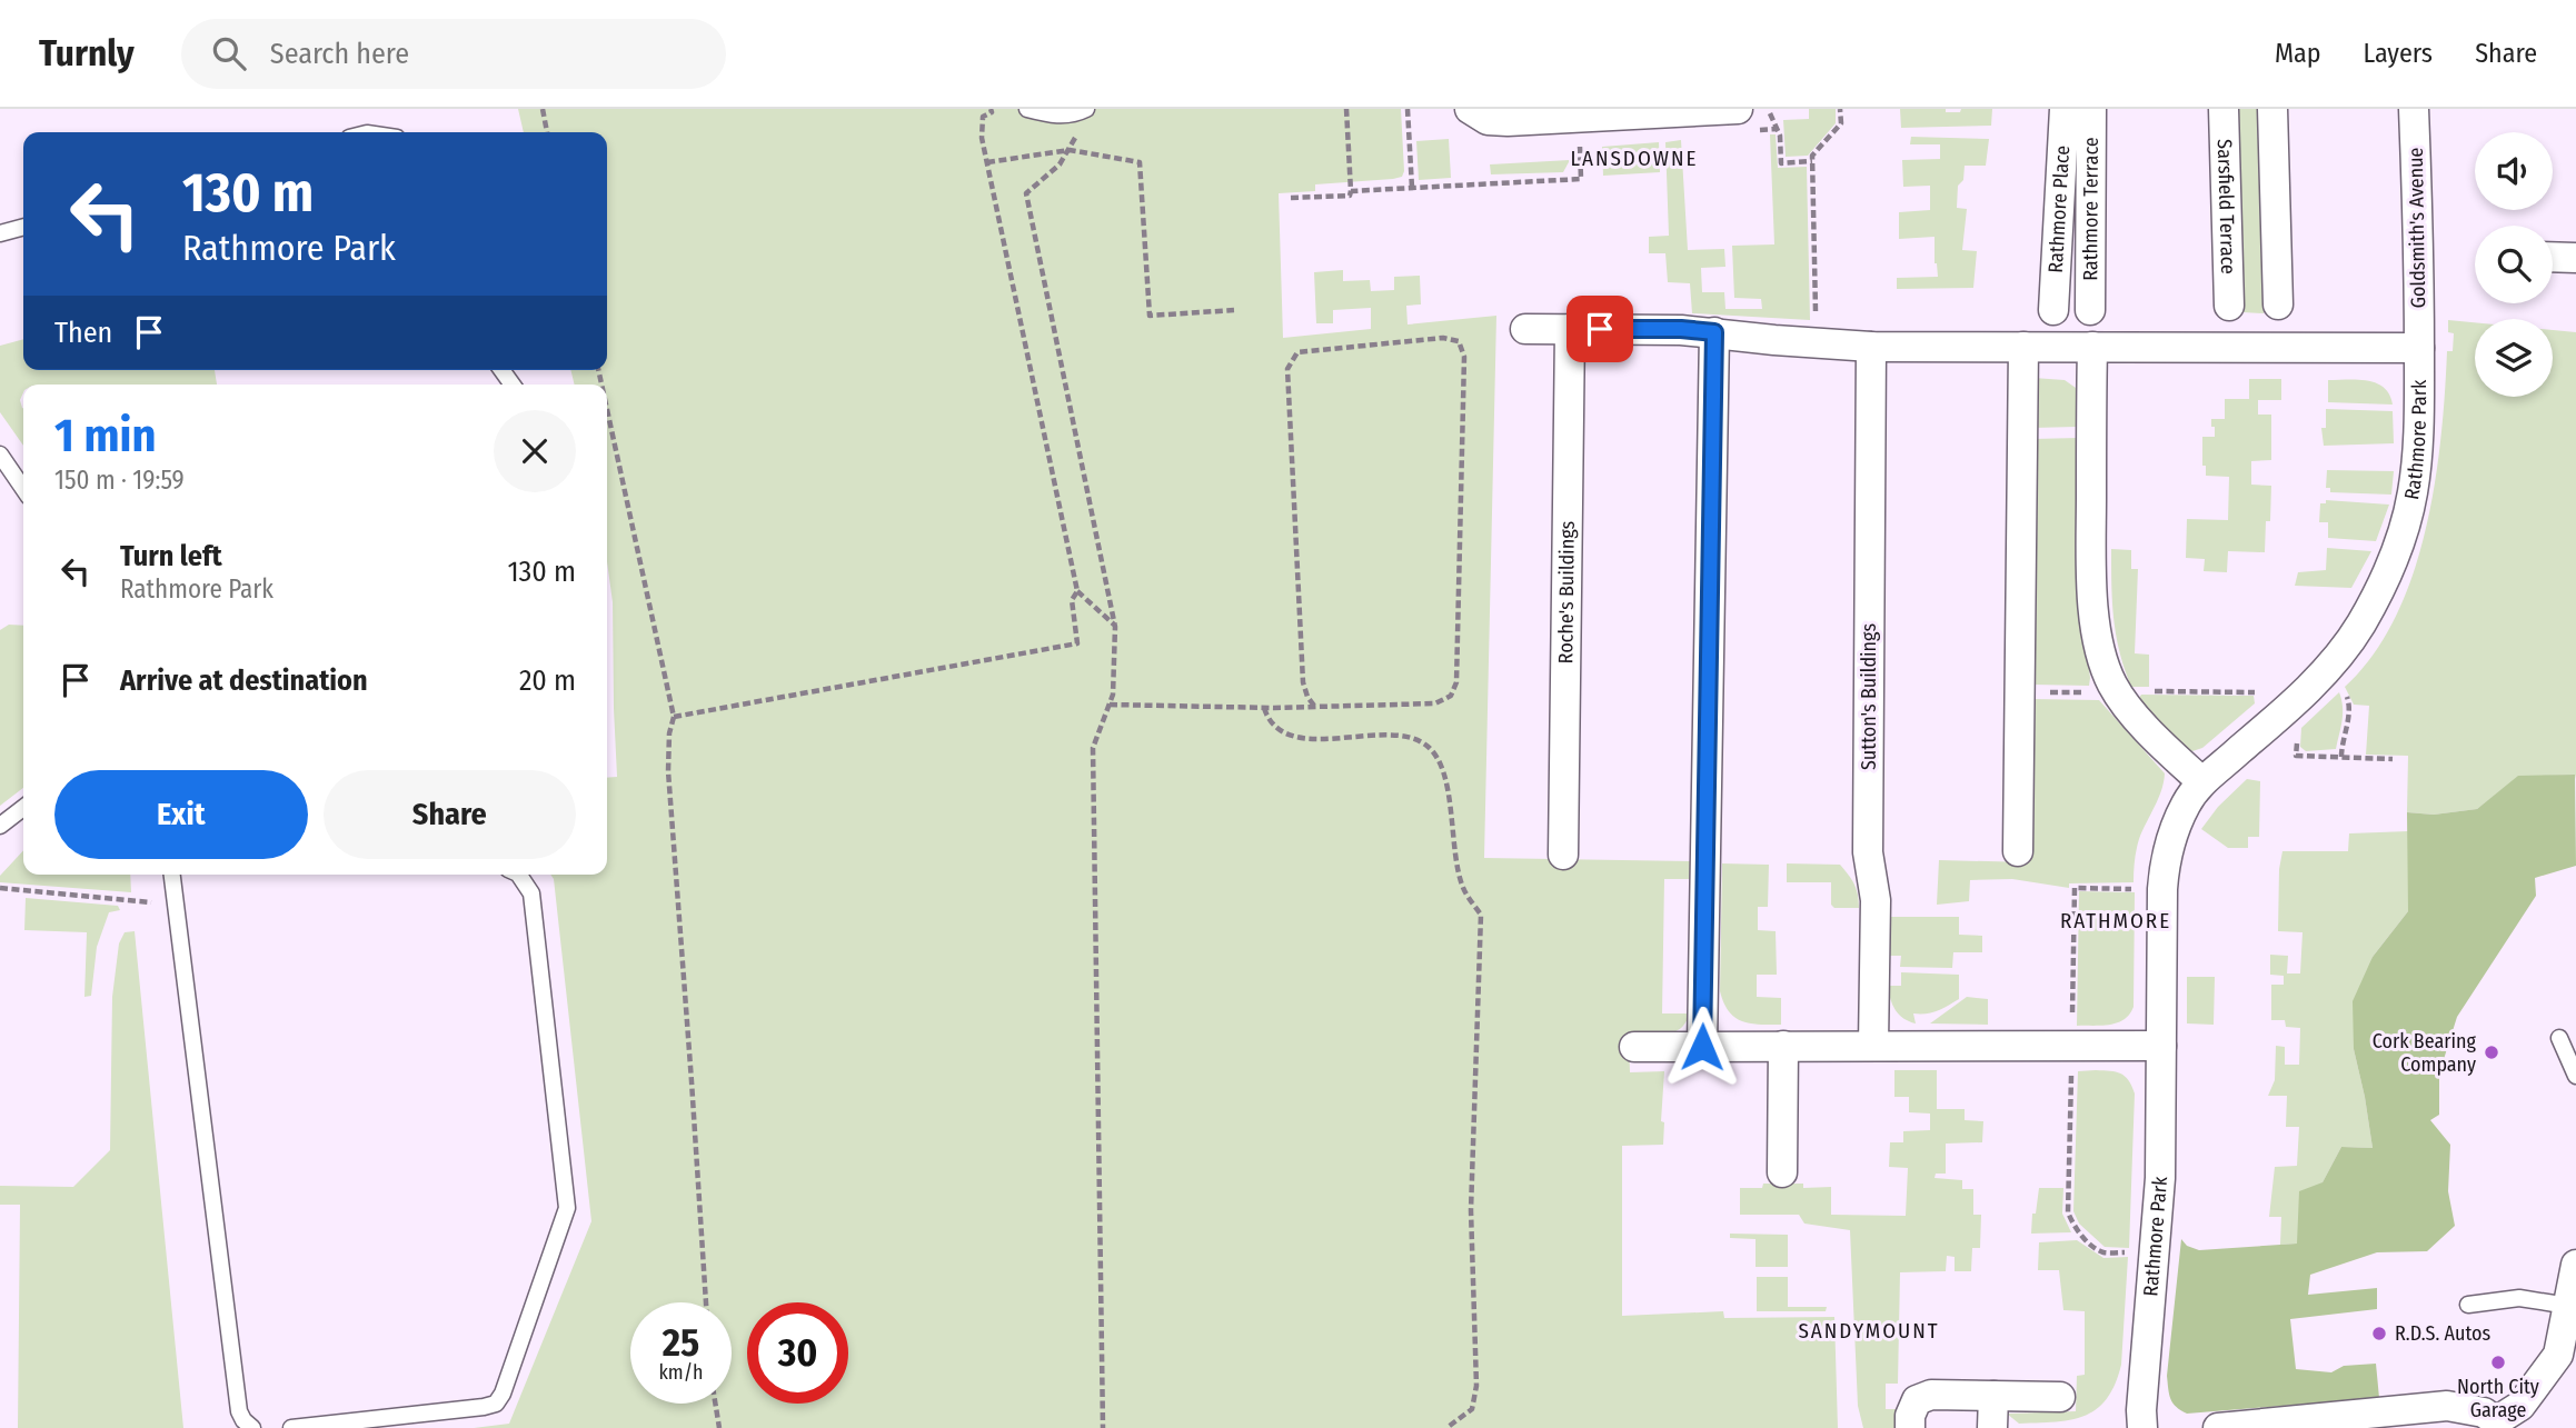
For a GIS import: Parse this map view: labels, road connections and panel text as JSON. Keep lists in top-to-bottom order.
{
  "streets": {
    "street": [
      "Sarsfield Terrace",
      "Rathmore Place",
      "Rathmore Terrace",
      "Goldsmith's Avenue",
      "Rathmore Park",
      "Roche's Buildings",
      "Sutton's Buildings"
    ]
  },
  "crossings": [
    ["Goldsmith's Avenue", "Rathmore Park"]
  ],
  "districts": ["LANSDOWNE", "RATHMORE", "SANDYMOUNT"],
  "places": ["Cork Bearing Company", "R.D.S. Autos", "North City Garage"],
  "page": {
    "header": "Turnly",
    "search": "Search here",
    "nav": ["Map", "Layers", "Share"],
    "turn": ["130 m", "Rathmore Park"],
    "then": "Then",
    "heading": ["1 min", "150 m · 19:59"],
    "list": [
      {
        "name": "Turn left",
        "note": "Rathmore Park",
        "value": "130 m"
      },
      {
        "name": "Arrive at destination",
        "value": "20 m"
      }
    ],
    "buttons": ["Exit", "Share"],
    "speed": "25 km/h",
    "limit": "30"
  }
}
